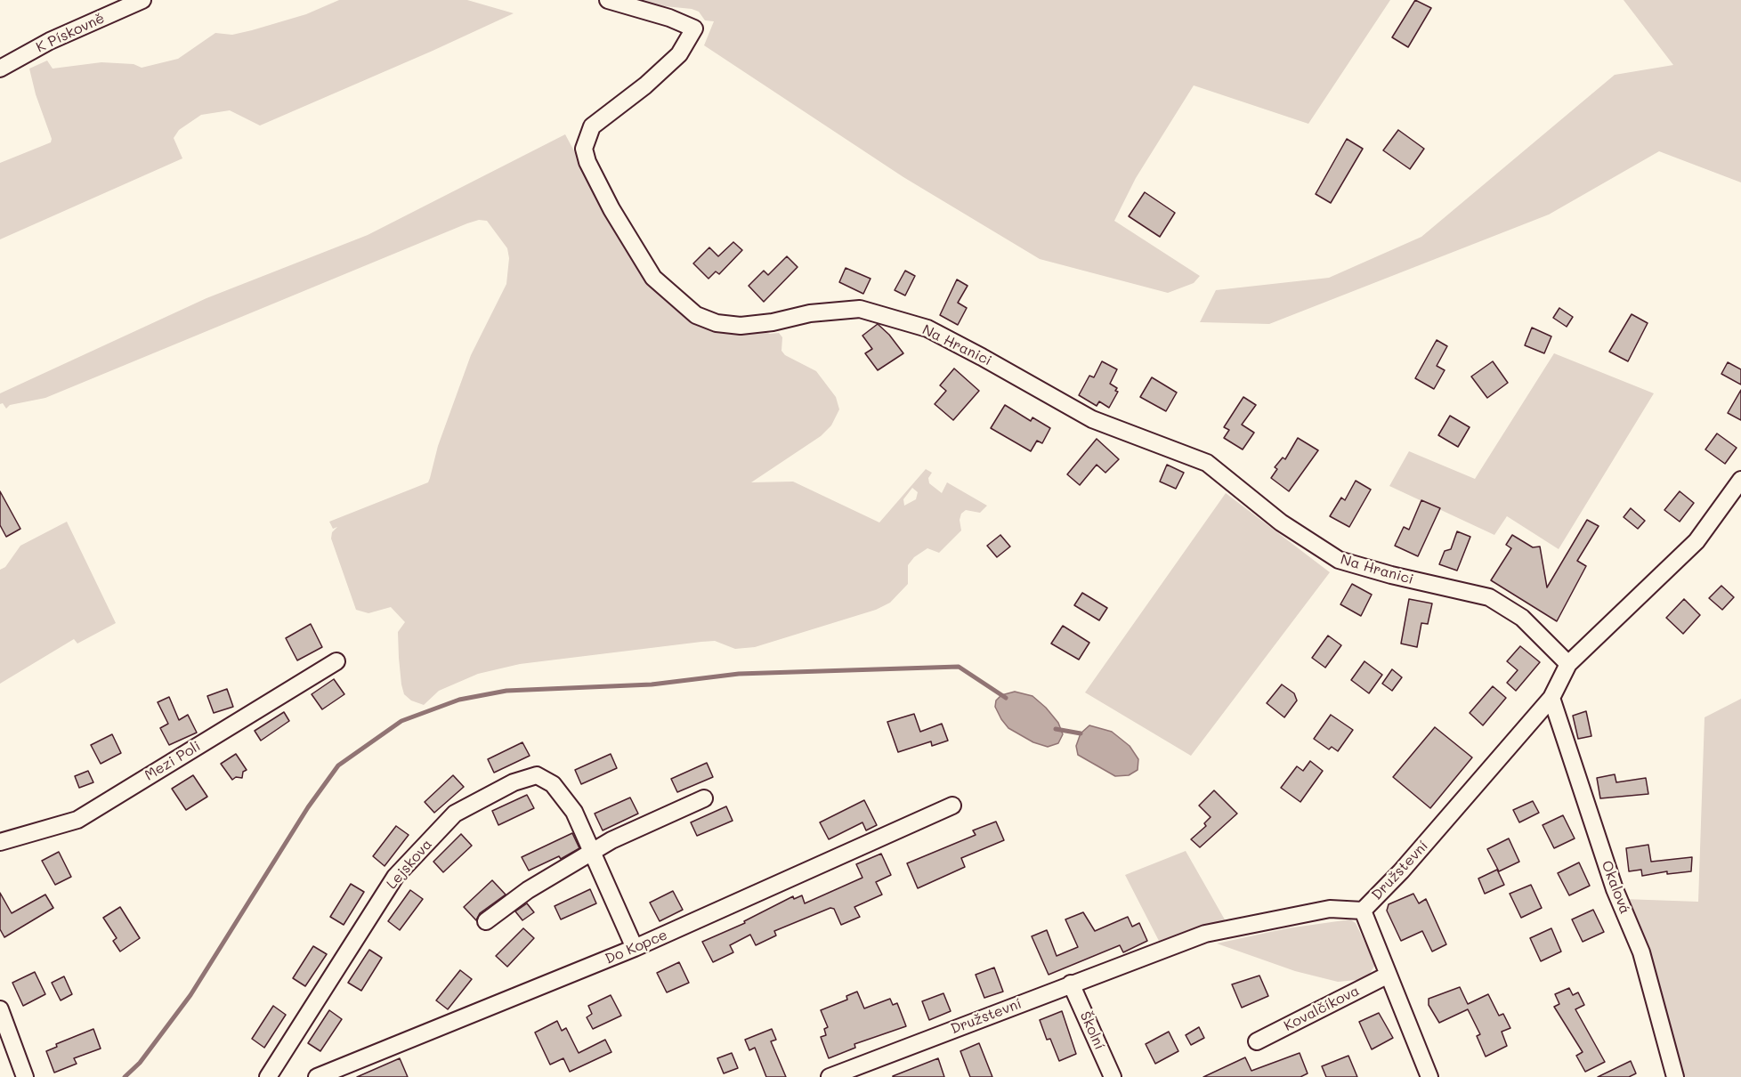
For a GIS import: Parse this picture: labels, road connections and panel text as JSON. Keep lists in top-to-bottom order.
{
  "streets": {
    "street": [
      "K Pískovně",
      "Na Hranici",
      "Mezi Poli",
      "Lejskova",
      "Družstevní",
      "Okalová",
      "Do Kopce",
      "Kovalčíkova",
      "Školní"
    ]
  },
  "crossings": [
    ["Na Hranici", "Družstevní"],
    ["Lejskova", "Do Kopce"],
    ["Družstevní", "Okalová"],
    ["Družstevní", "Školní"]
  ]
}
